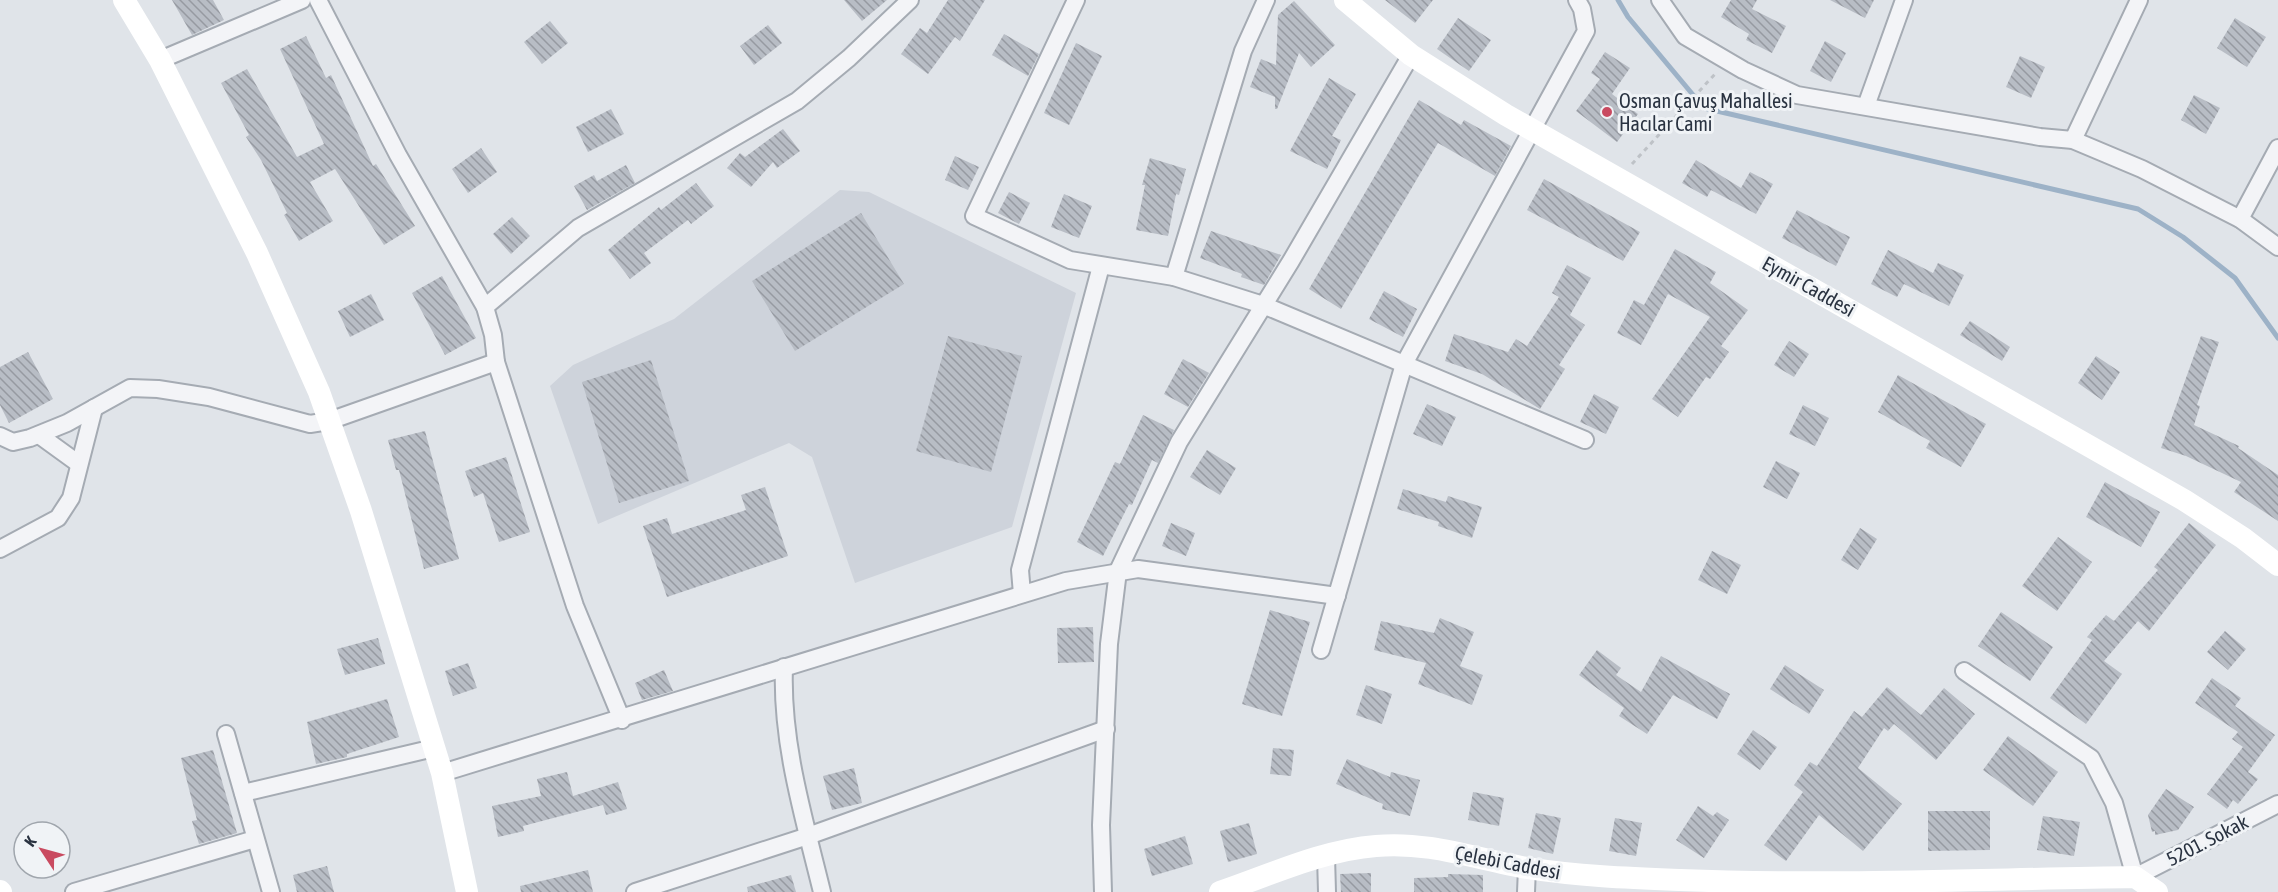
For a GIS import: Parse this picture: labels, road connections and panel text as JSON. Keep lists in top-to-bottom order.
{
  "streets": {
    "street": ["Eymir Caddesi", "5201. Sokak", "Çelebi Caddesi"]
  },
  "crossings": [
    ["5201. Sokak", "Çelebi Caddesi"]
  ],
  "places": ["Osman Çavuş Mahallesi Hacılar Cami"],
  "north": "top left"
}
